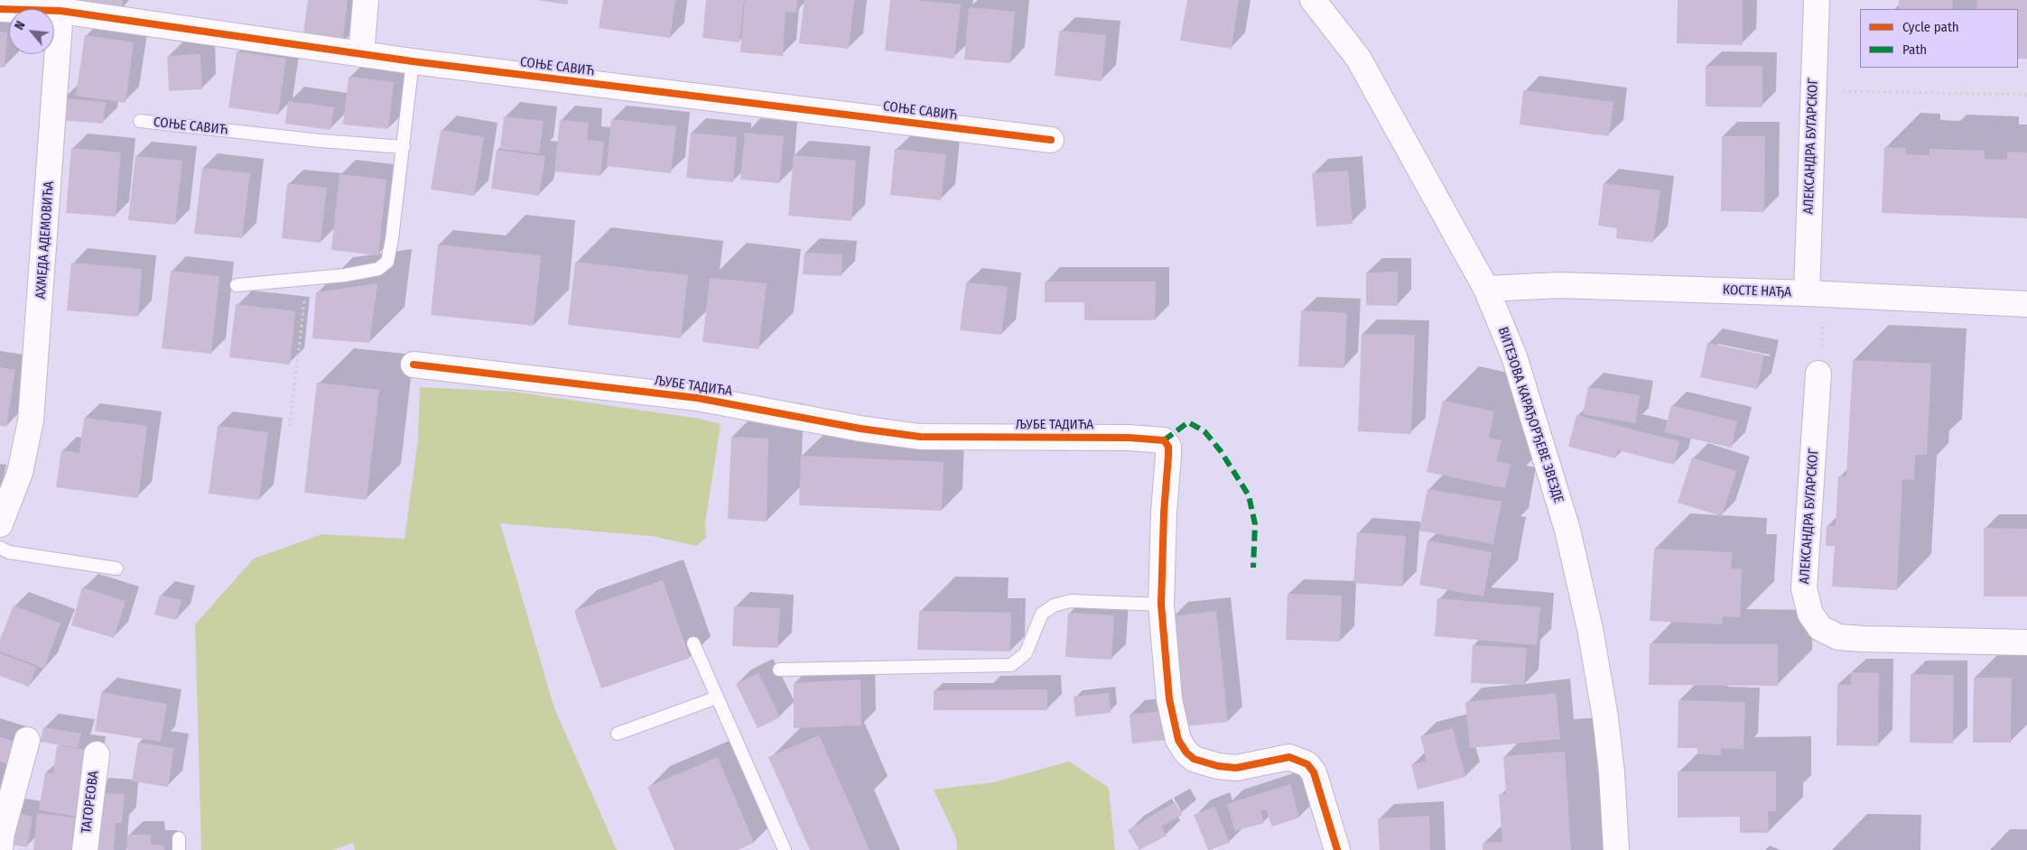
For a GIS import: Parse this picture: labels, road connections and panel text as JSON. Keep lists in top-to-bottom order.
{
  "streets": {
    "street": [
      "СОЊЕ САВИЋ",
      "АЛЕКСАНДРА БУГАРСКОГ",
      "АХМЕДА АДЕМОВИЋА",
      "КОСТЕ НАЂА",
      "ЉУБЕ ТАДИЋА",
      "ВИТЕЗОВА КАРАЂОРЂЕВЕ ЗВЕЗДЕ",
      "ТАГОРЕОВА"
    ]
  },
  "crossings": [
    ["СОЊЕ САВИЋ", "АХМЕДА АДЕМОВИЋА"],
    ["АЛЕКСАНДРА БУГАРСКОГ", "КОСТЕ НАЂА"],
    ["КОСТЕ НАЂА", "ВИТЕЗОВА КАРАЂОРЂЕВЕ ЗВЕЗДЕ"]
  ],
  "legend": ["Cycle path", "Path"],
  "north": "top left"
}
